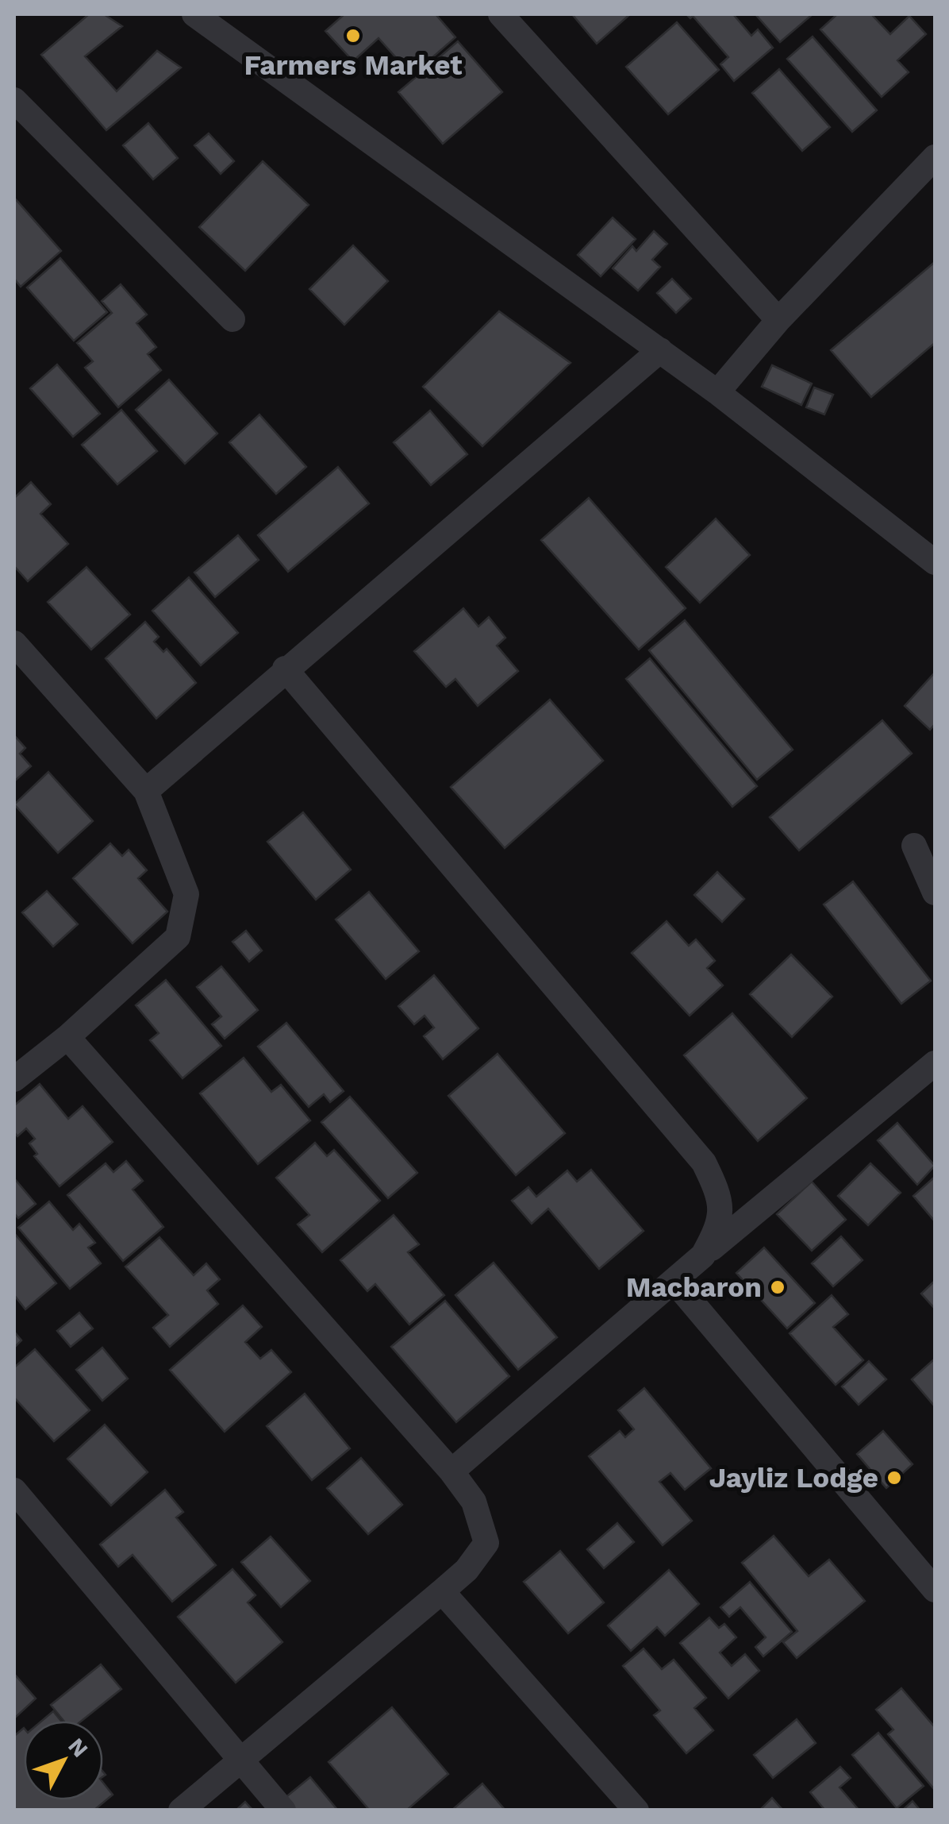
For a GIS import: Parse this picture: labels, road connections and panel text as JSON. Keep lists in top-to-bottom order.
{
  "places": ["Farmers Market", "Macbaron", "Jayliz Lodge"],
  "north": "top right"
}
